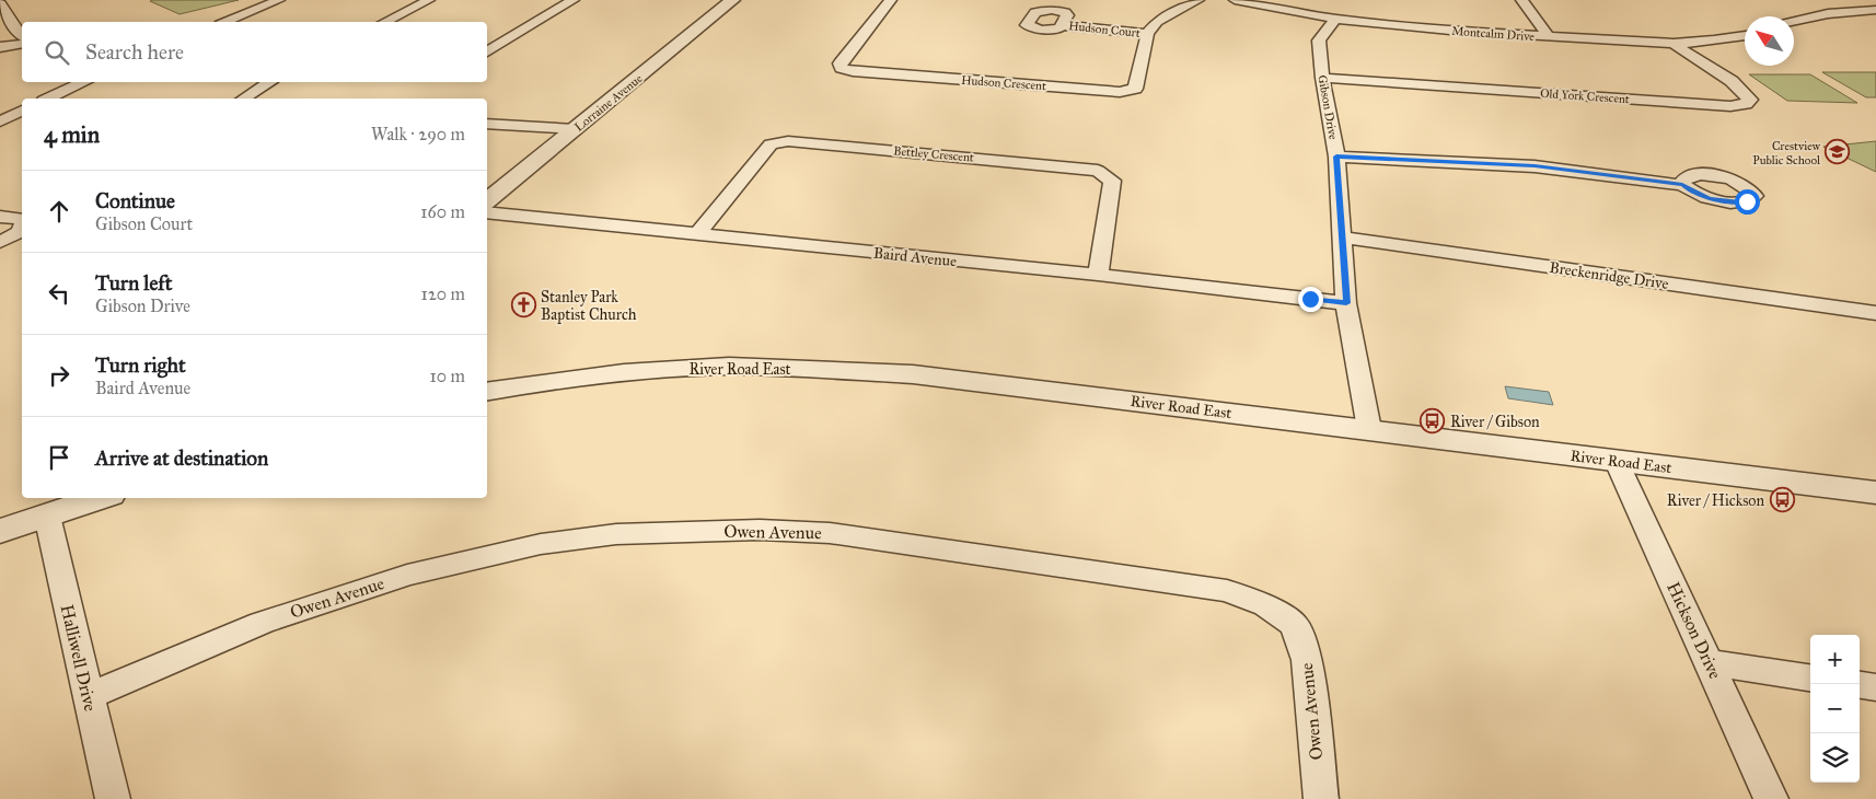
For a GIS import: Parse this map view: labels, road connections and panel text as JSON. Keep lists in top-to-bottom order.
{
  "streets": {
    "street": [
      "Hudson Court",
      "Montcalm Drive",
      "Hudson Crescent",
      "Old York Crescent",
      "Lorraine Avenue",
      "Gibson Drive",
      "Bettley Crescent",
      "Baird Avenue",
      "Breckenridge Drive",
      "River Road East",
      "Owen Avenue",
      "Hickson Drive",
      "Halliwell Drive"
    ]
  },
  "crossings": [
    ["Hudson Court", "Hudson Crescent"],
    ["Montcalm Drive", "Old York Crescent"],
    ["Montcalm Drive", "Gibson Drive"],
    ["Old York Crescent", "Gibson Drive"],
    ["Gibson Drive", "Baird Avenue"],
    ["Gibson Drive", "Breckenridge Drive"],
    ["Gibson Drive", "River Road East"],
    ["Bettley Crescent", "Baird Avenue"],
    ["River Road East", "Hickson Drive"],
    ["Owen Avenue", "Halliwell Drive"]
  ],
  "places": {
    "school or university": ["Crestview Public School"],
    "church": ["Stanley Park Baptist Church"],
    "bus stop": ["River / Gibson", "River / Hickson"]
  },
  "north": "top left",
  "page": {
    "search": "Search here",
    "heading": ["4 min", "Walk · 290 m"],
    "list": [
      ["Continue", "Gibson Court", "160 m"],
      ["Turn left", "Gibson Drive", "120 m"],
      ["Turn right", "Baird Avenue", "10 m"],
      "Arrive at destination"
    ],
    "map_buttons": ["+", "−"]
  }
}
